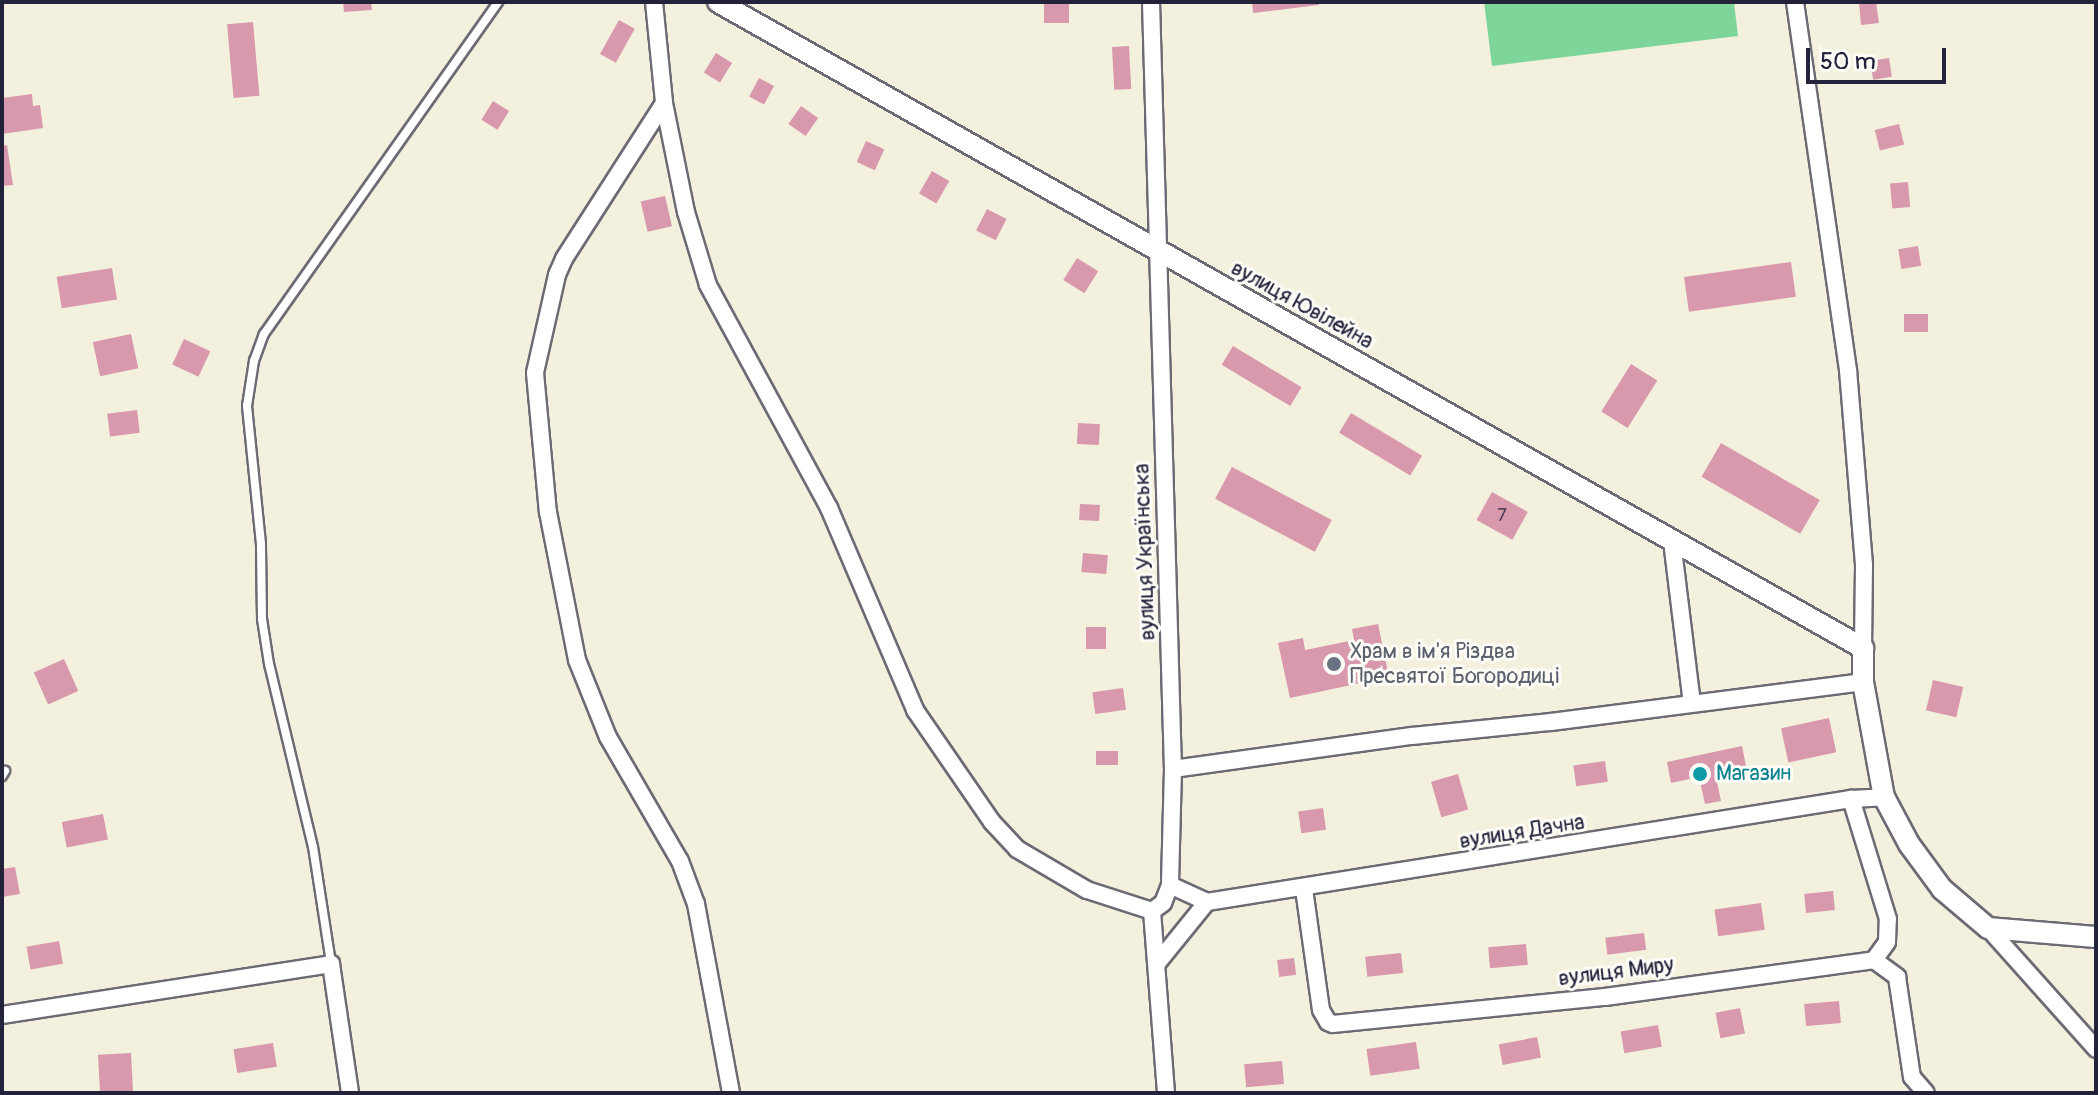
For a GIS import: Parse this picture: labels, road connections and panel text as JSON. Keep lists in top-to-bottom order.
{
  "streets": {
    "street": [
      "вулиця Ювілейна",
      "вулиця Українська",
      "вулиця Дачна",
      "вулиця Миру"
    ]
  },
  "crossings": [
    ["вулиця Ювілейна", "вулиця Українська"],
    ["вулиця Дачна", "вулиця Миру"]
  ],
  "places": ["Храм в ім'я Різдва Пресвятої Богородиці", "Магазин"],
  "house_numbers": ["7"],
  "scale_bar": "50 m"
}
